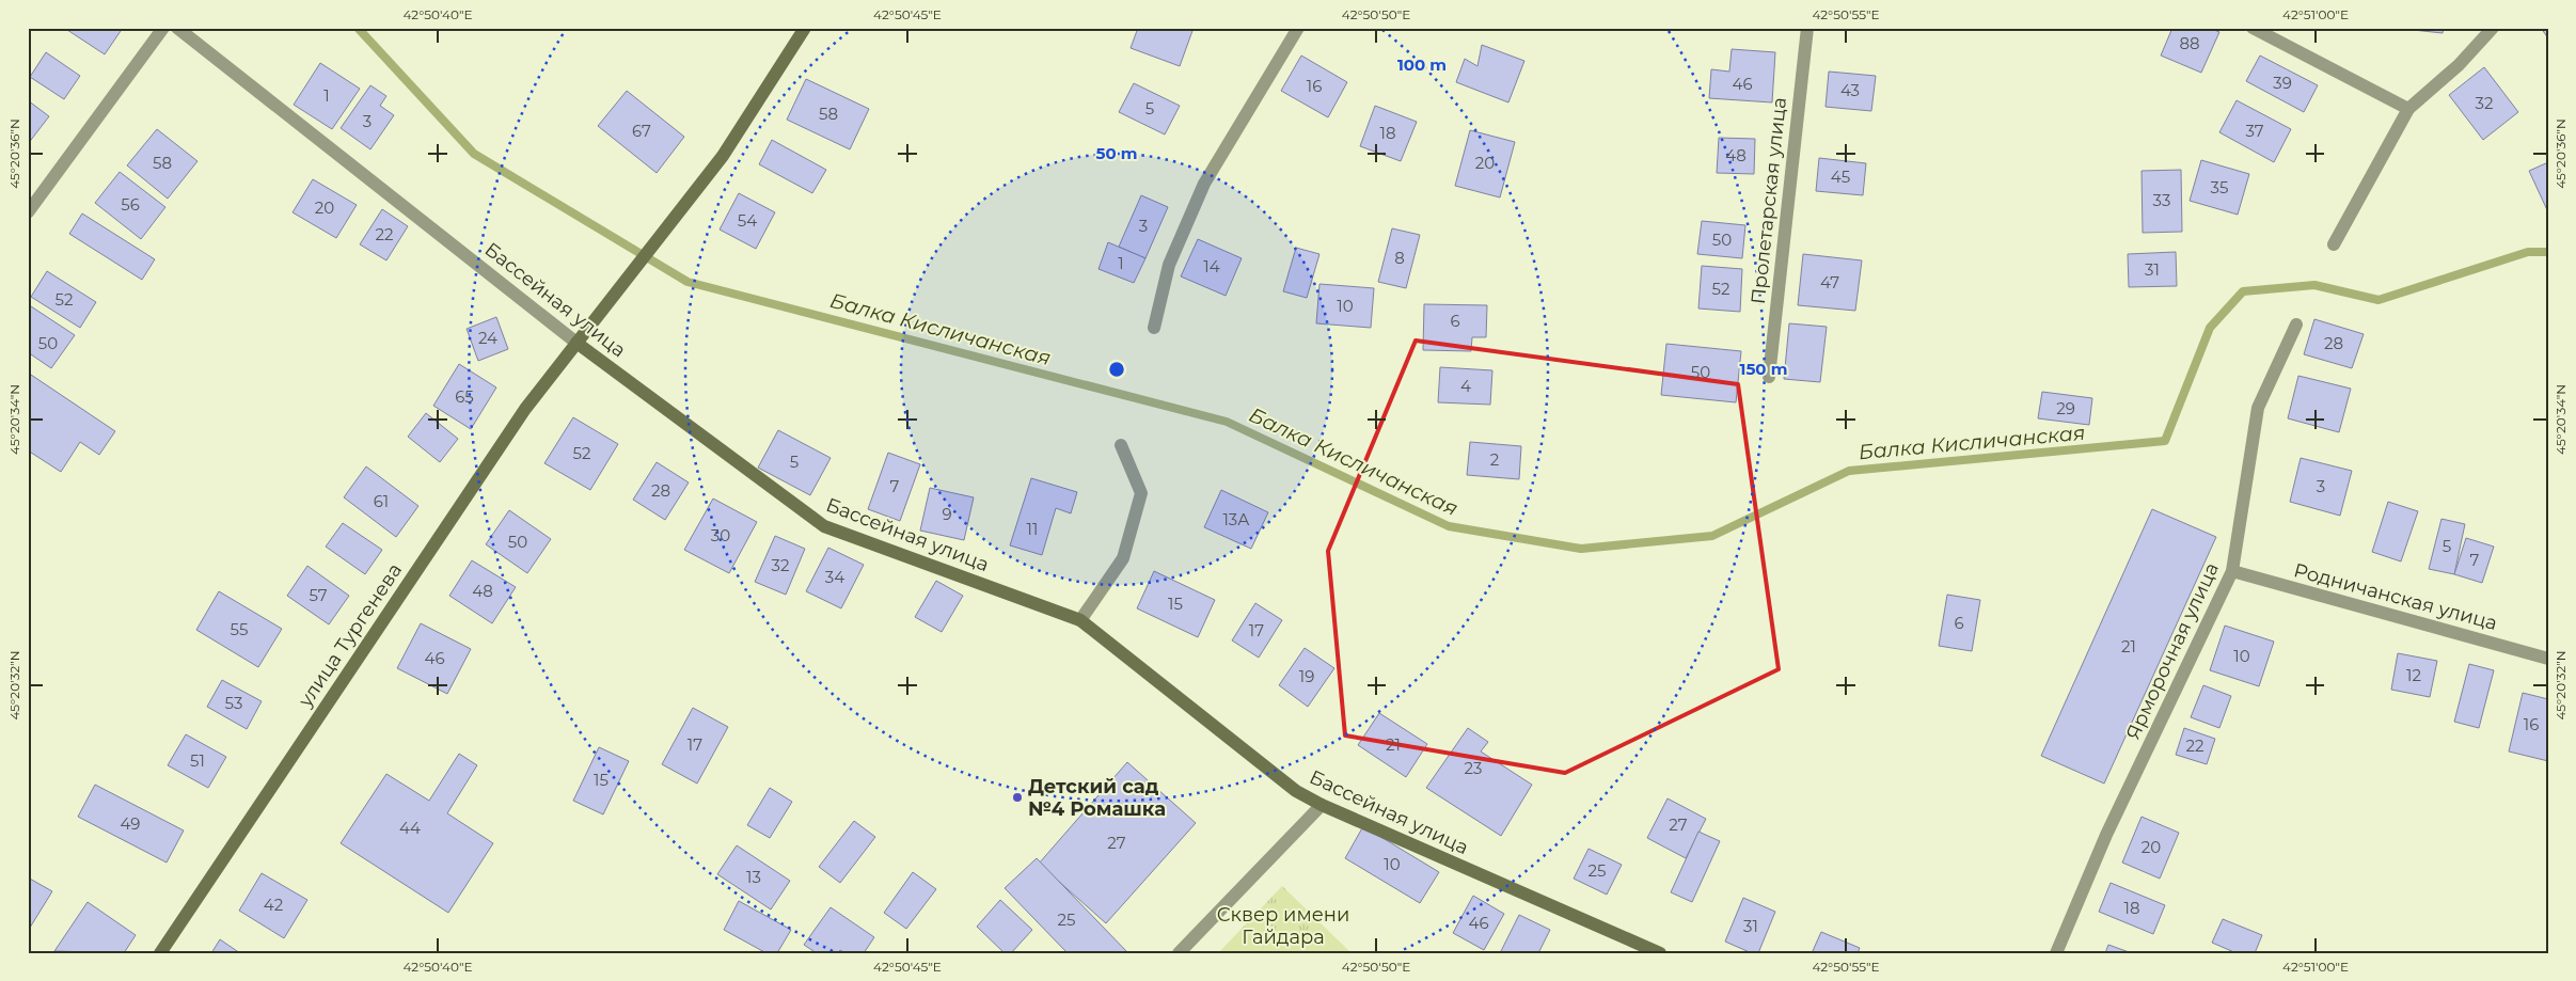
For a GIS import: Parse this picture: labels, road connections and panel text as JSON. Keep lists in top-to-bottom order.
{
  "streets": {
    "street": [
      "Пролетарская улица",
      "Бассейная улица",
      "Родничанская улица",
      "улица Тургенева",
      "Ярморочная улица"
    ]
  },
  "crossings": [
    ["Бассейная улица", "улица Тургенева"],
    ["Родничанская улица", "Ярморочная улица"]
  ],
  "water": ["Балка Кисличанская"],
  "parks": ["Сквер имени Гайдара"],
  "places": ["Детский сад №4 Ромашка"],
  "house_numbers": [
    "88",
    "39",
    "46",
    "16",
    "43",
    "1",
    "32",
    "5",
    "58",
    "3",
    "67",
    "37",
    "18",
    "48",
    "58",
    "20",
    "45",
    "35",
    "33",
    "56",
    "20",
    "54",
    "3",
    "22",
    "50",
    "8",
    "1",
    "14",
    "31",
    "47",
    "52",
    "52",
    "10",
    "6",
    "24",
    "50",
    "28",
    "50",
    "4",
    "65",
    "29",
    "52",
    "2",
    "5",
    "7",
    "3",
    "28",
    "61",
    "9",
    "13А",
    "11",
    "30",
    "50",
    "5",
    "7",
    "32",
    "34",
    "48",
    "57",
    "15",
    "6",
    "55",
    "17",
    "21",
    "10",
    "46",
    "12",
    "19",
    "53",
    "16",
    "17",
    "21",
    "22",
    "51",
    "23",
    "15",
    "49",
    "27",
    "44",
    "27",
    "20",
    "10",
    "25",
    "13",
    "42",
    "18",
    "25",
    "46",
    "31"
  ],
  "coordinates": [
    "42°50'40\"E",
    "42°50'45\"E",
    "42°50'50\"E",
    "42°50'55\"E",
    "42°51'00\"E",
    "45°20'36\"N",
    "45°20'34\"N",
    "45°20'32\"N"
  ],
  "rings": ["100 m", "50 m", "150 m"]
}
